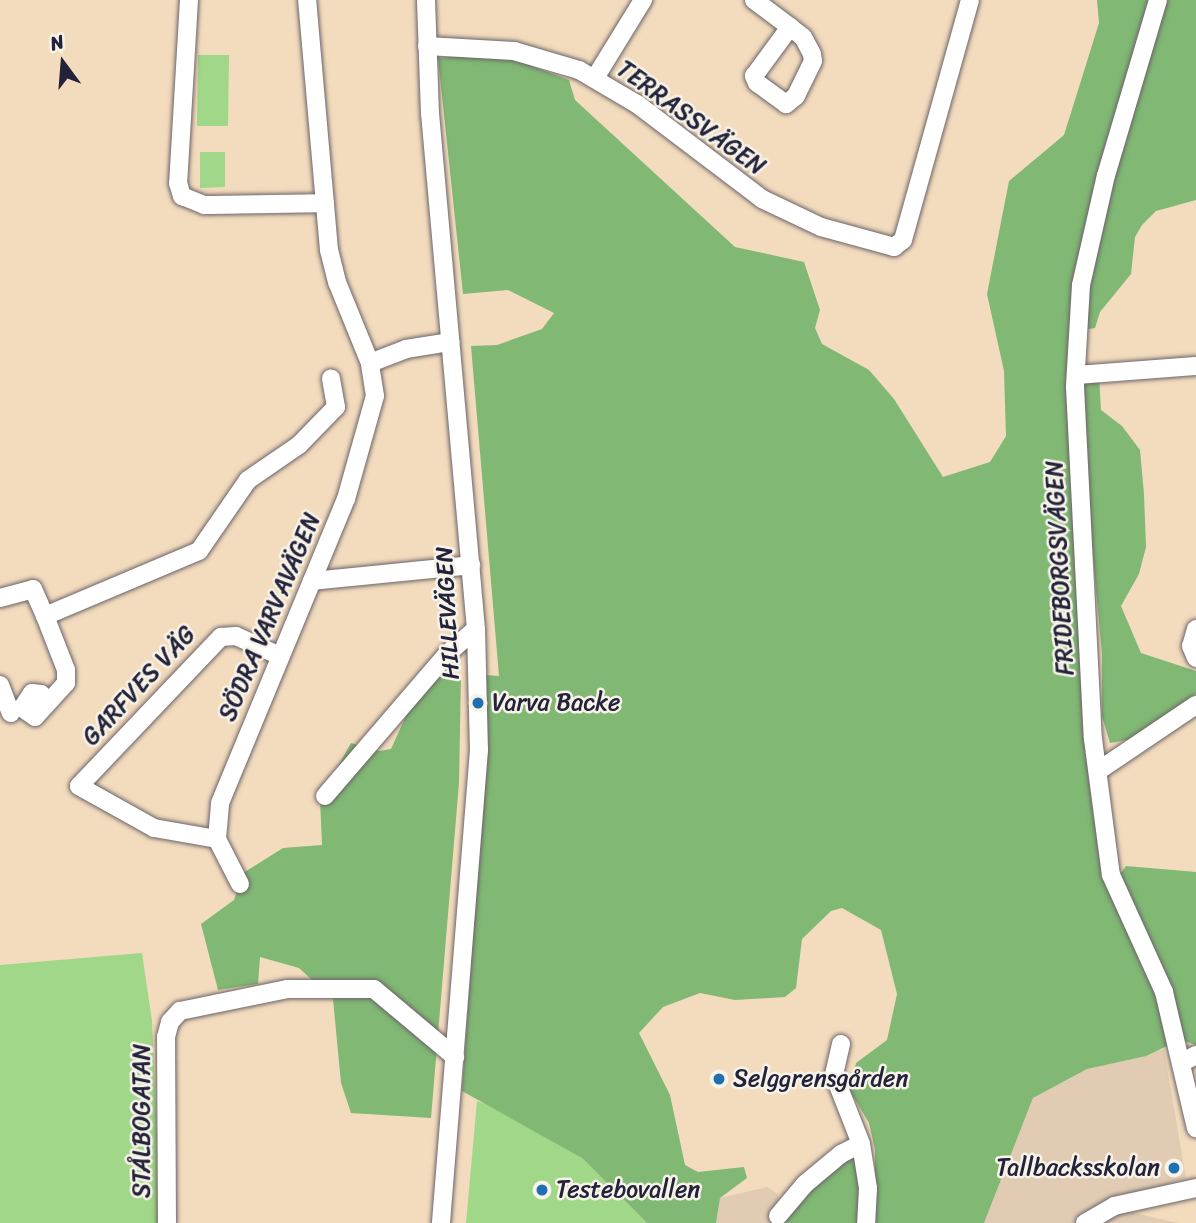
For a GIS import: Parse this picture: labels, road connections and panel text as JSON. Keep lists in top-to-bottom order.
{
  "streets": {
    "street": [
      "TERRASSVÄGEN",
      "FRIDEBORGSVÄGEN",
      "HILLEVÄGEN",
      "SÖDRA VARVAVÄGEN",
      "GARFVES VÄG",
      "STÅLBOGATAN"
    ]
  },
  "crossings": [
    ["TERRASSVÄGEN", "HILLEVÄGEN"],
    ["HILLEVÄGEN", "STÅLBOGATAN"],
    ["SÖDRA VARVAVÄGEN", "GARFVES VÄG"]
  ],
  "places": [
    "Varva Backe",
    "Selggrensgården",
    "Tallbacksskolan",
    "Testebovallen"
  ],
  "north": "top"
}
